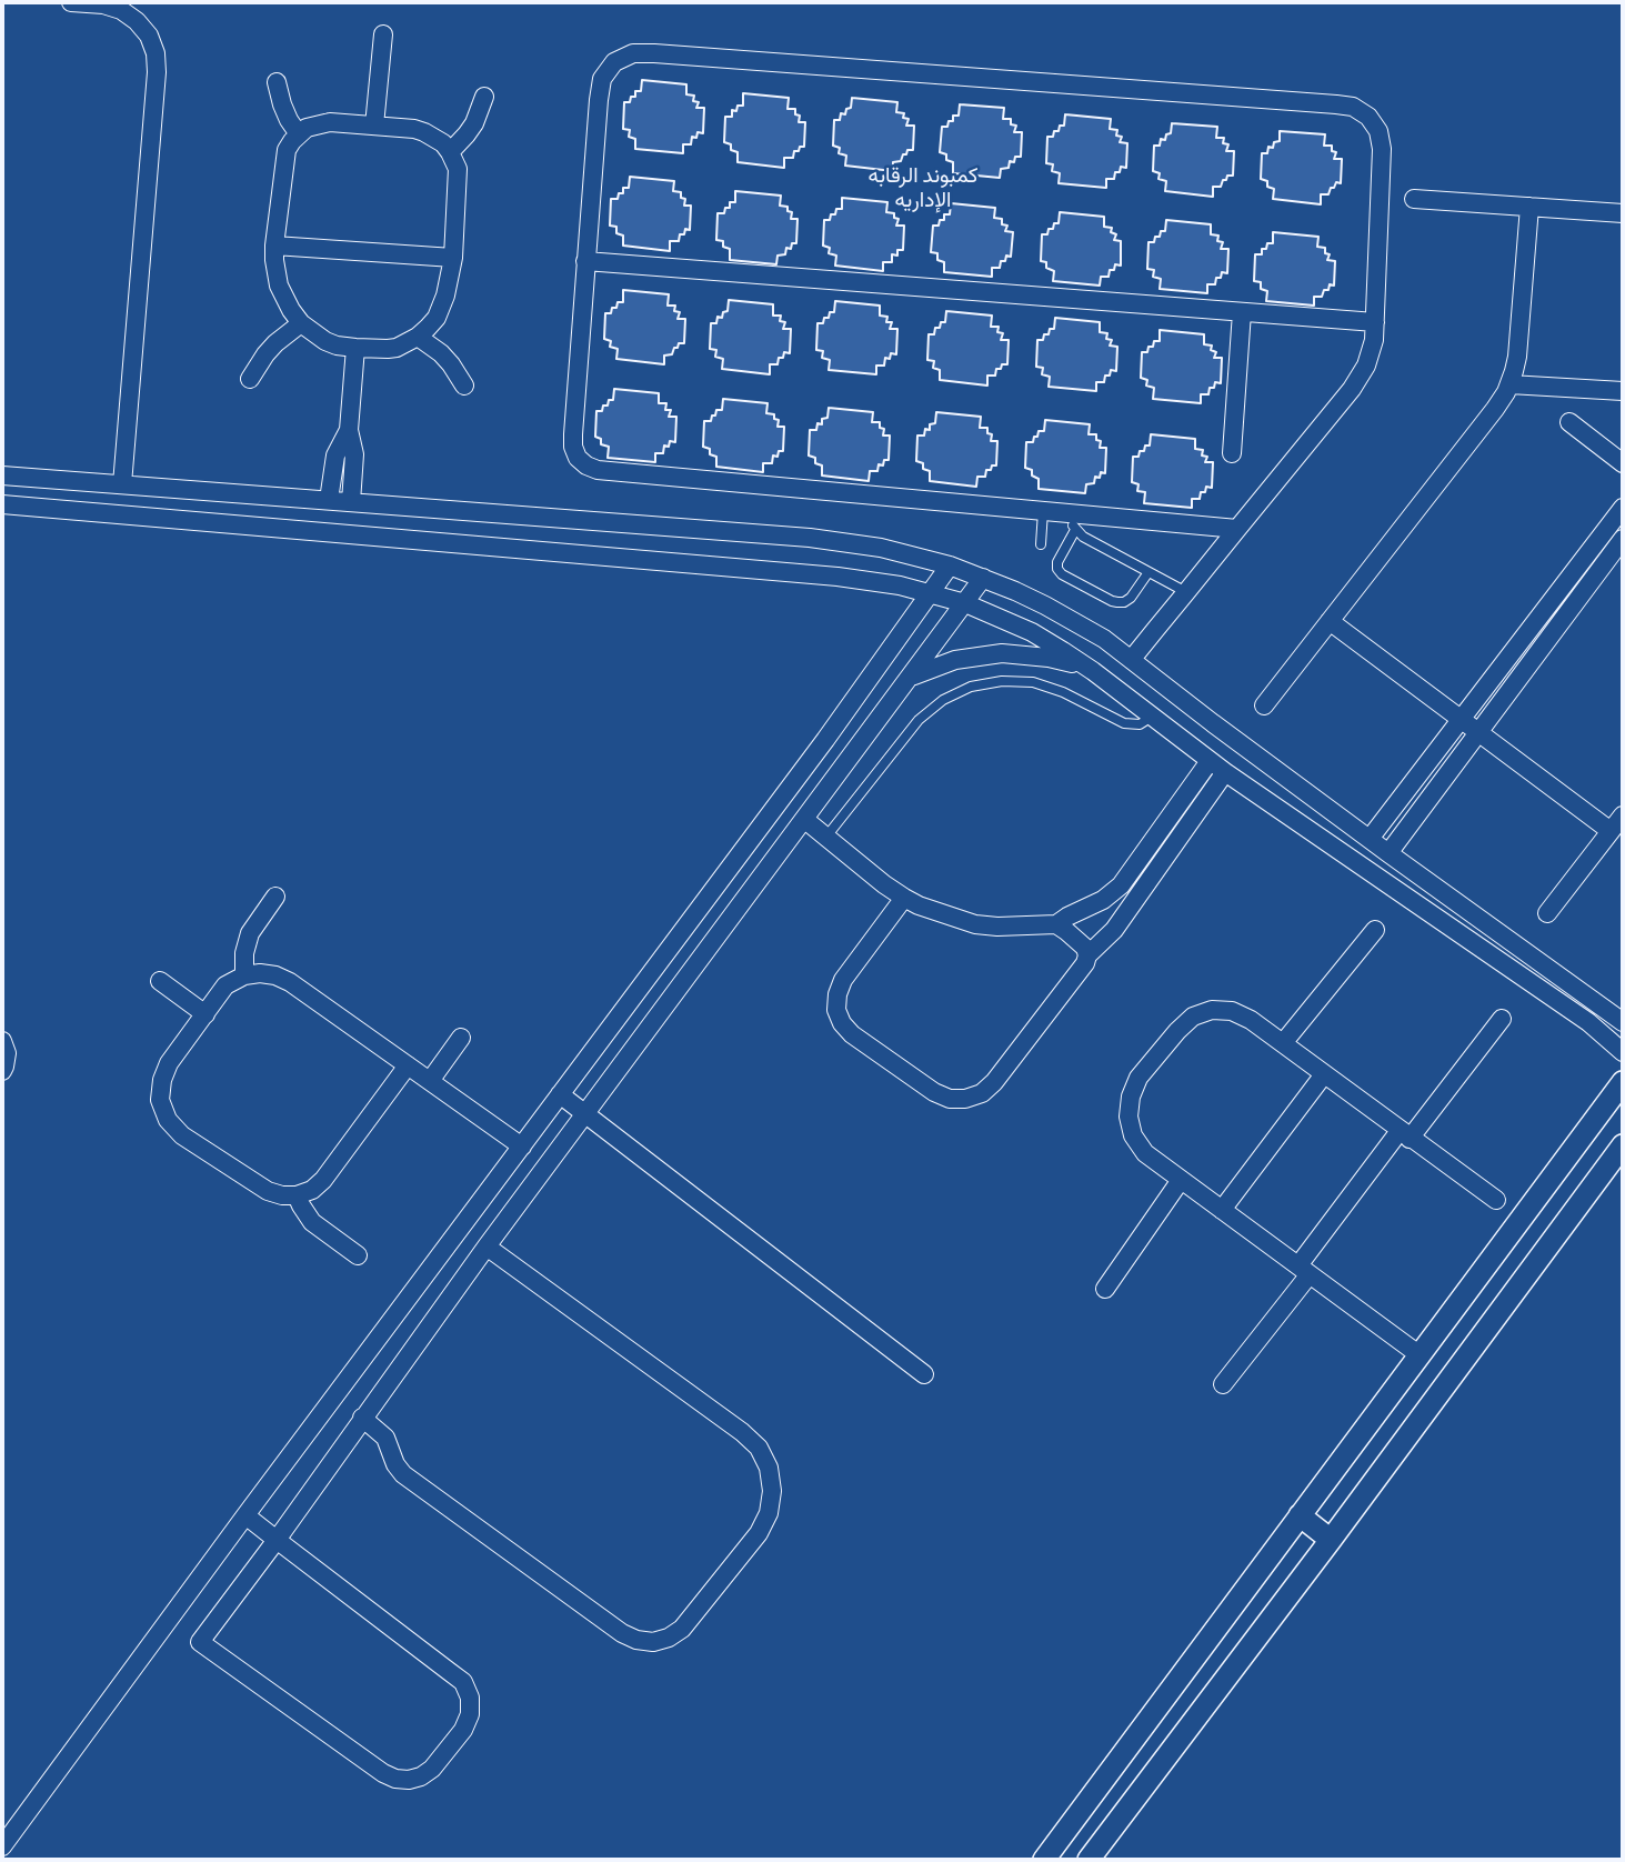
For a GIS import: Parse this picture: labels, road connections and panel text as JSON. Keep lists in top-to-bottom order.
{
  "districts": ["كمبوند الرقابه الإداريه"]
}
